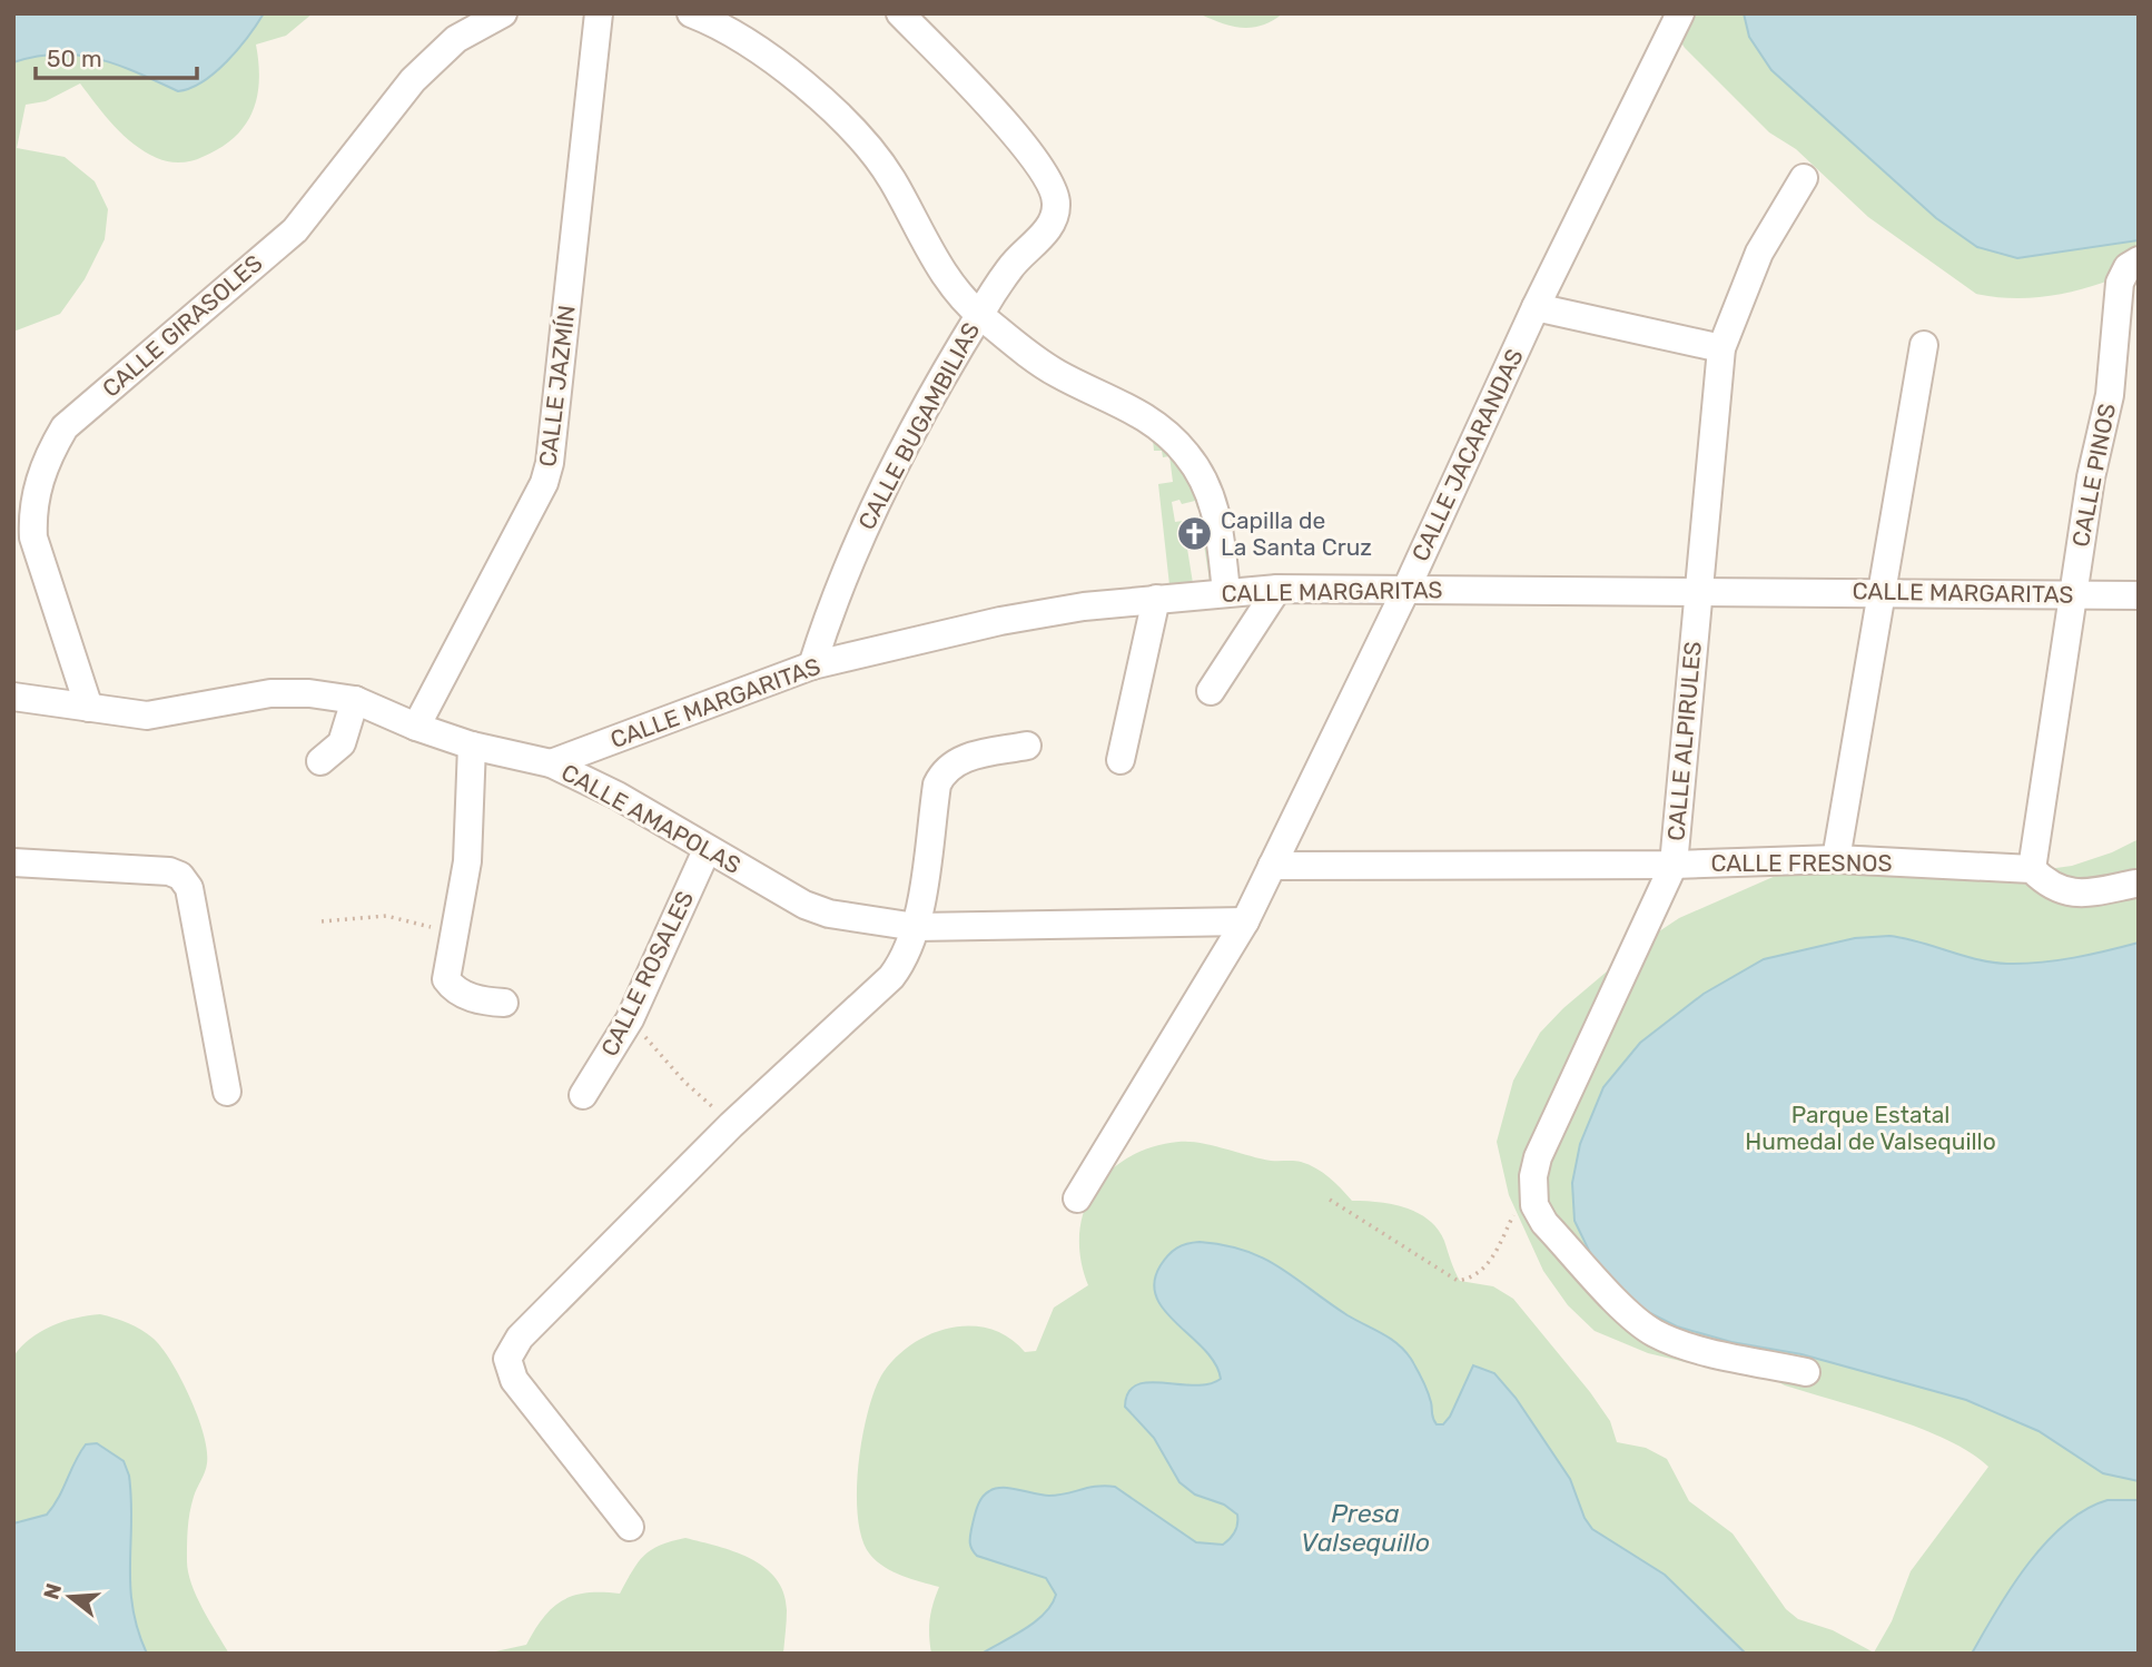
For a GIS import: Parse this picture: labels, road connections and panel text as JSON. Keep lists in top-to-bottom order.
{
  "streets": {
    "street": [
      "CALLE GIRASOLES",
      "CALLE JAZMÍN",
      "CALLE BUGAMBILIAS",
      "CALLE JACARANDAS",
      "CALLE PINOS",
      "CALLE MARGARITAS",
      "CALLE ALPIRULES",
      "CALLE AMAPOLAS",
      "CALLE FRESNOS",
      "CALLE ROSALES"
    ]
  },
  "crossings": [
    ["CALLE GIRASOLES", "CALLE AMAPOLAS"],
    ["CALLE JAZMÍN", "CALLE AMAPOLAS"],
    ["CALLE BUGAMBILIAS", "CALLE MARGARITAS"],
    ["CALLE JACARANDAS", "CALLE MARGARITAS"],
    ["CALLE JACARANDAS", "CALLE AMAPOLAS"],
    ["CALLE JACARANDAS", "CALLE FRESNOS"],
    ["CALLE PINOS", "CALLE MARGARITAS"],
    ["CALLE PINOS", "CALLE FRESNOS"],
    ["CALLE MARGARITAS", "CALLE ALPIRULES"],
    ["CALLE MARGARITAS", "CALLE AMAPOLAS"],
    ["CALLE ALPIRULES", "CALLE FRESNOS"],
    ["CALLE AMAPOLAS", "CALLE ROSALES"]
  ],
  "water": ["Presa Valsequillo"],
  "parks": ["Parque Estatal Humedal de Valsequillo"],
  "places": {
    "church": ["Capilla de La Santa Cruz"]
  },
  "scale_bar": "50 m",
  "north": "left"
}
